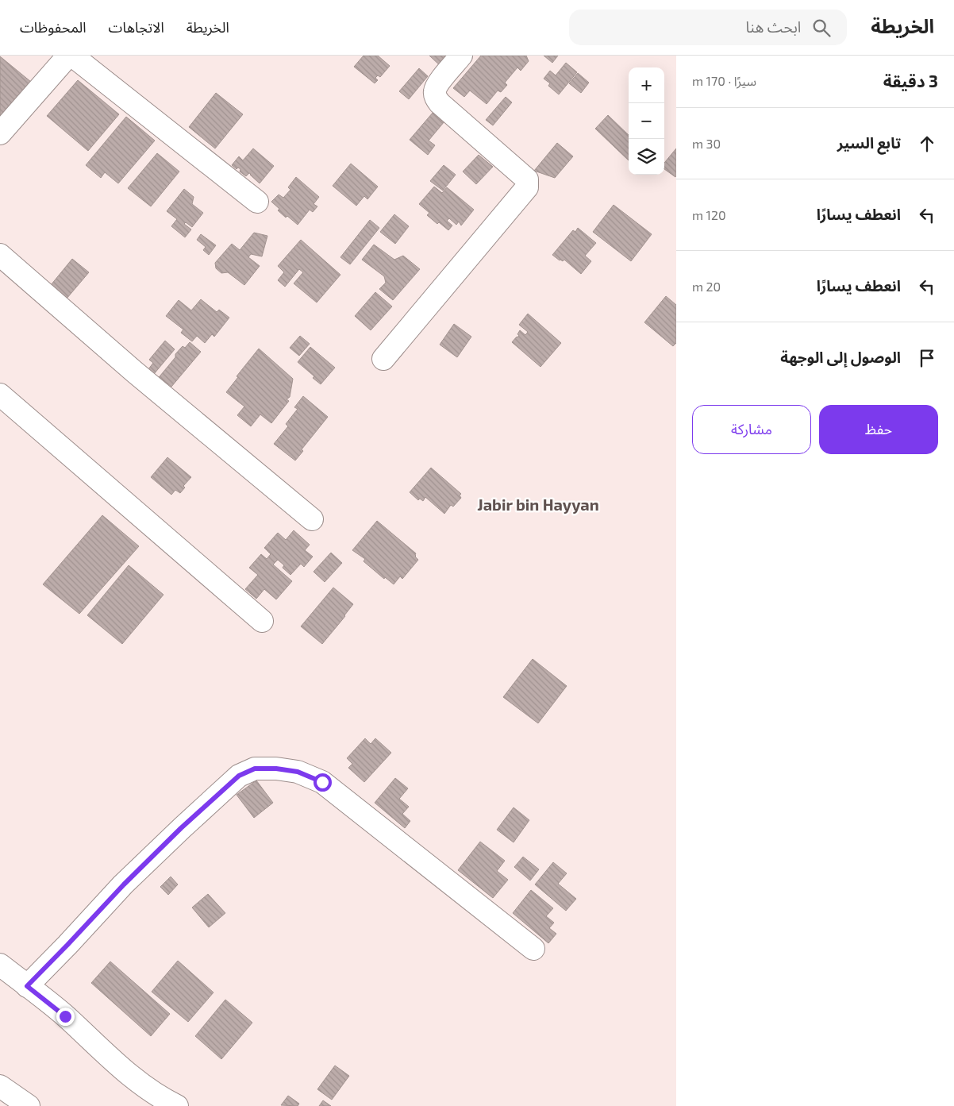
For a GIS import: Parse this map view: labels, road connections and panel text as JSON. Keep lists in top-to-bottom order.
{
  "districts": ["Jabir bin Hayyan"],
  "page": {
    "header": "الخريطة",
    "search": "ابحث هنا",
    "nav": ["الخريطة", "الاتجاهات", "المحفوظات"],
    "heading": ["3 دقيقة", "سيرًا · 170 m"],
    "map_buttons": ["+", "−"],
    "list": [
      ["تابع السير", "30 m"],
      ["انعطف يسارًا", "120 m"],
      ["انعطف يسارًا", "20 m"],
      "الوصول إلى الوجهة"
    ],
    "buttons": ["حفظ", "مشاركة"]
  }
}
